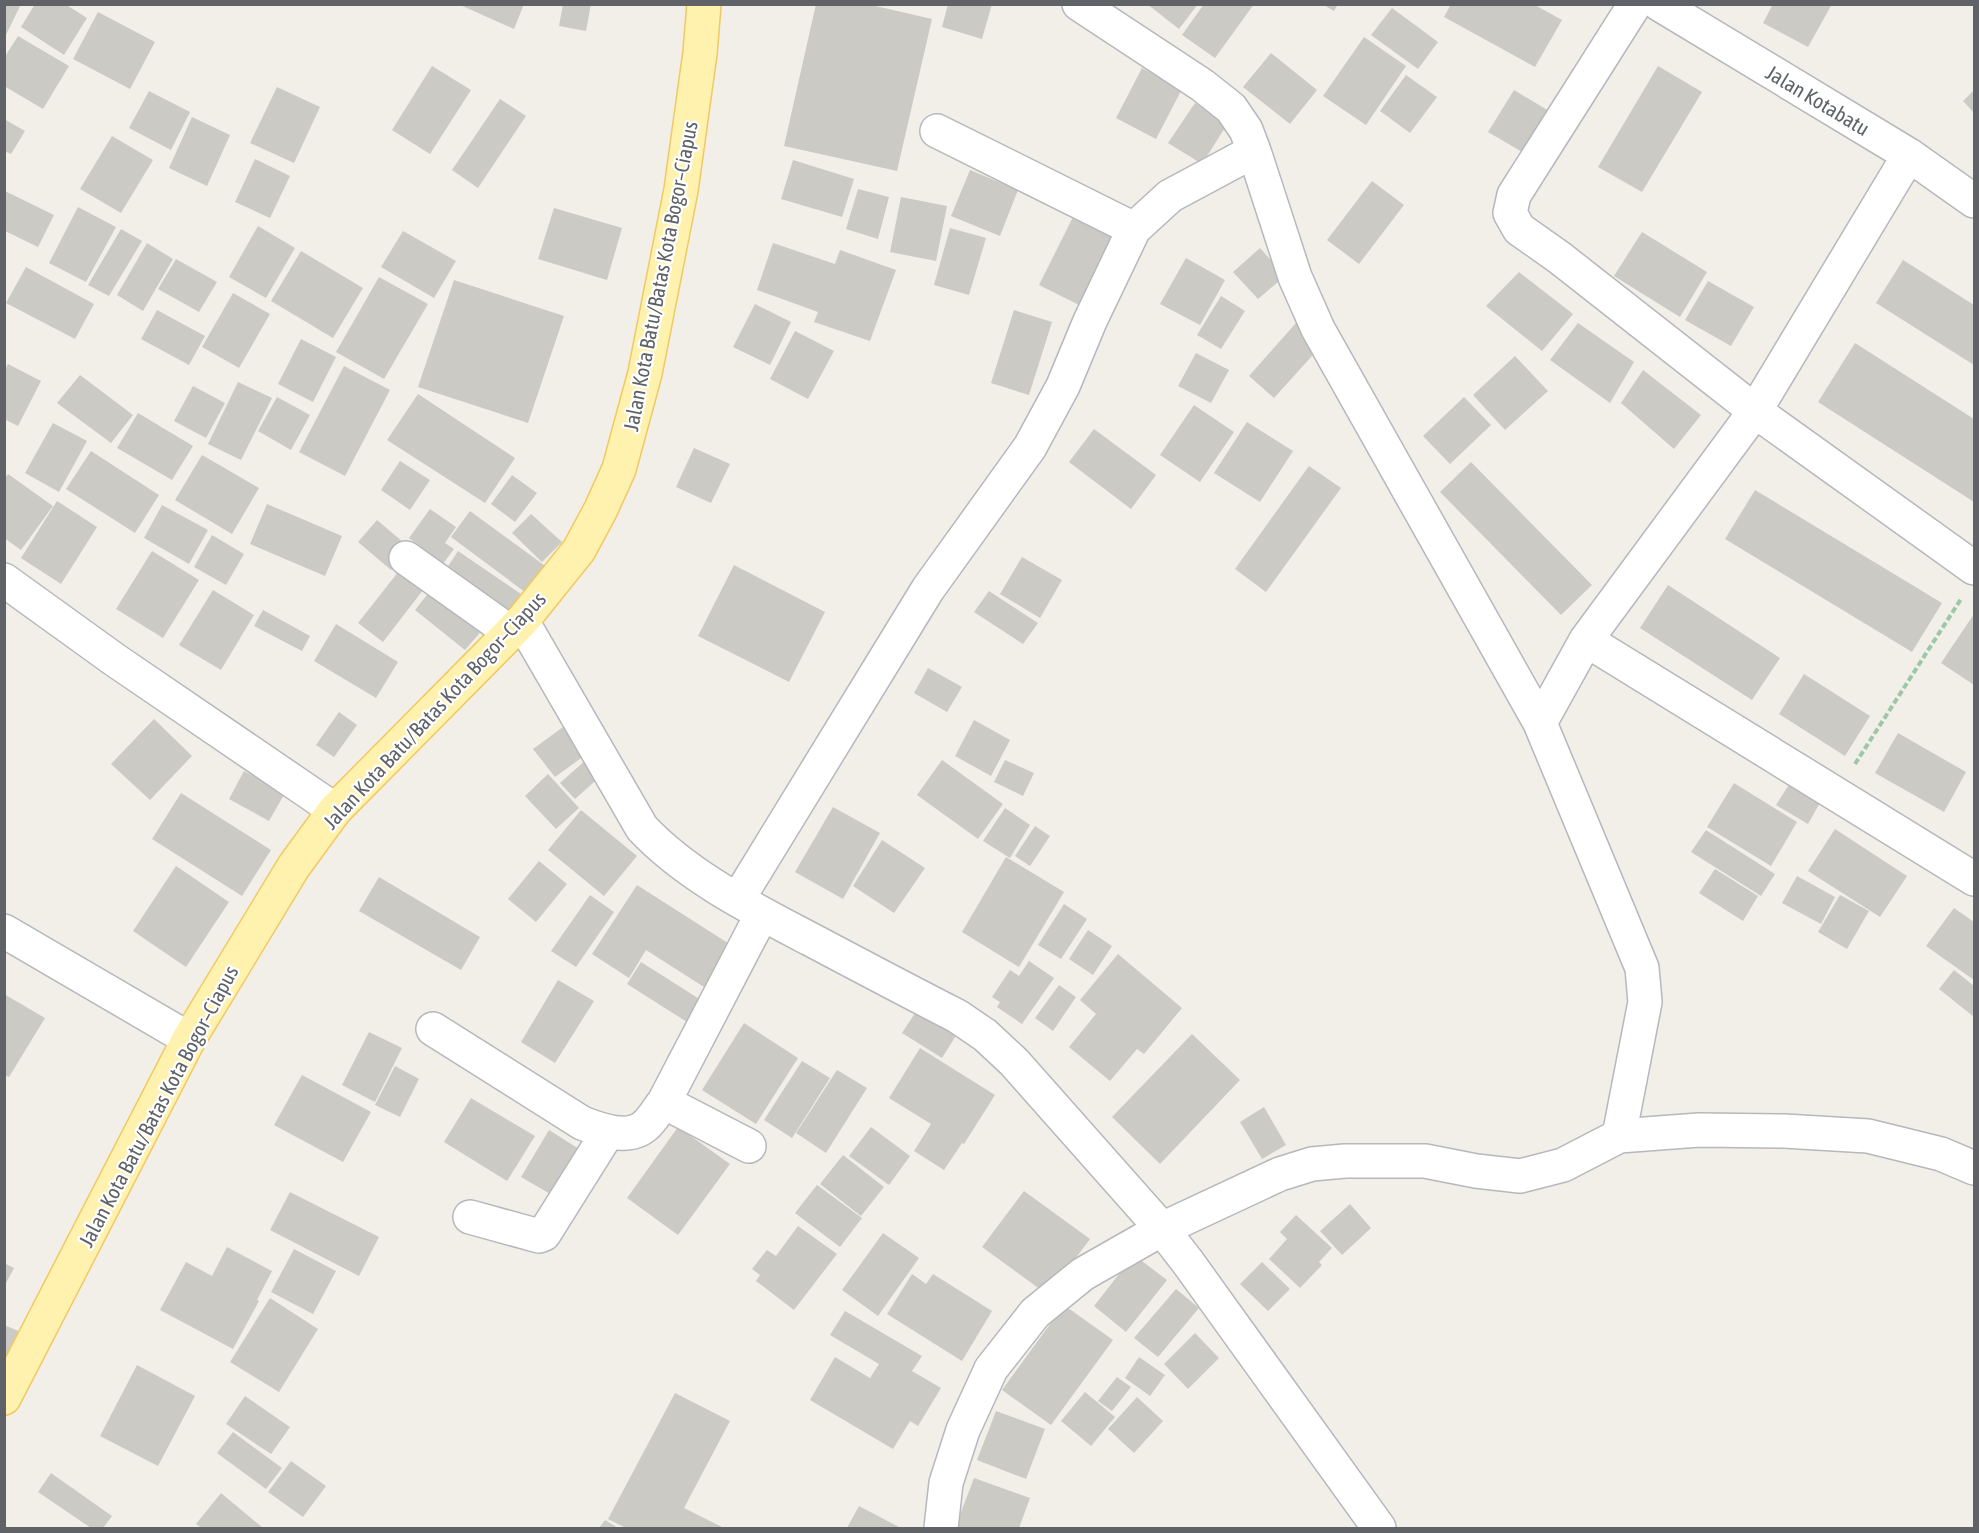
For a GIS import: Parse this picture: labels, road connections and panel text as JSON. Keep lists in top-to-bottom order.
{
  "streets": {
    "main road": ["Jalan Kota Batu/Batas Kota Bogor–Ciapus"],
    "street": ["Jalan Kotabatu"]
  }
}
